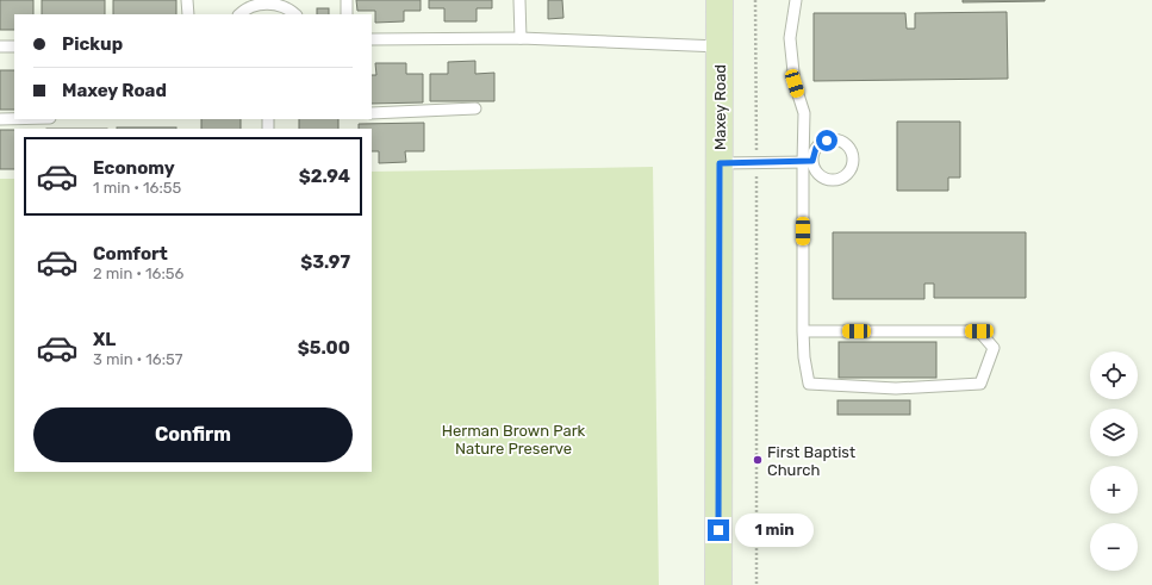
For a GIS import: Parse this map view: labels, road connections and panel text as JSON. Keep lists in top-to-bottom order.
{
  "streets": {
    "main road": ["Maxey Road"]
  },
  "parks": ["Herman Brown Park Nature Preserve"],
  "places": ["First Baptist Church"],
  "page": {
    "banner": ["Pickup", "Maxey Road"],
    "list": [
      {
        "name": "Economy",
        "note": "1 min · 16:55",
        "value": "$2.94"
      },
      {
        "name": "Comfort",
        "note": "2 min · 16:56",
        "value": "$3.97"
      },
      {
        "name": "XL",
        "note": "3 min · 16:57",
        "value": "$5.00"
      }
    ],
    "map_buttons": ["+", "−"],
    "buttons": "Confirm",
    "bubble": "1 min"
  }
}
